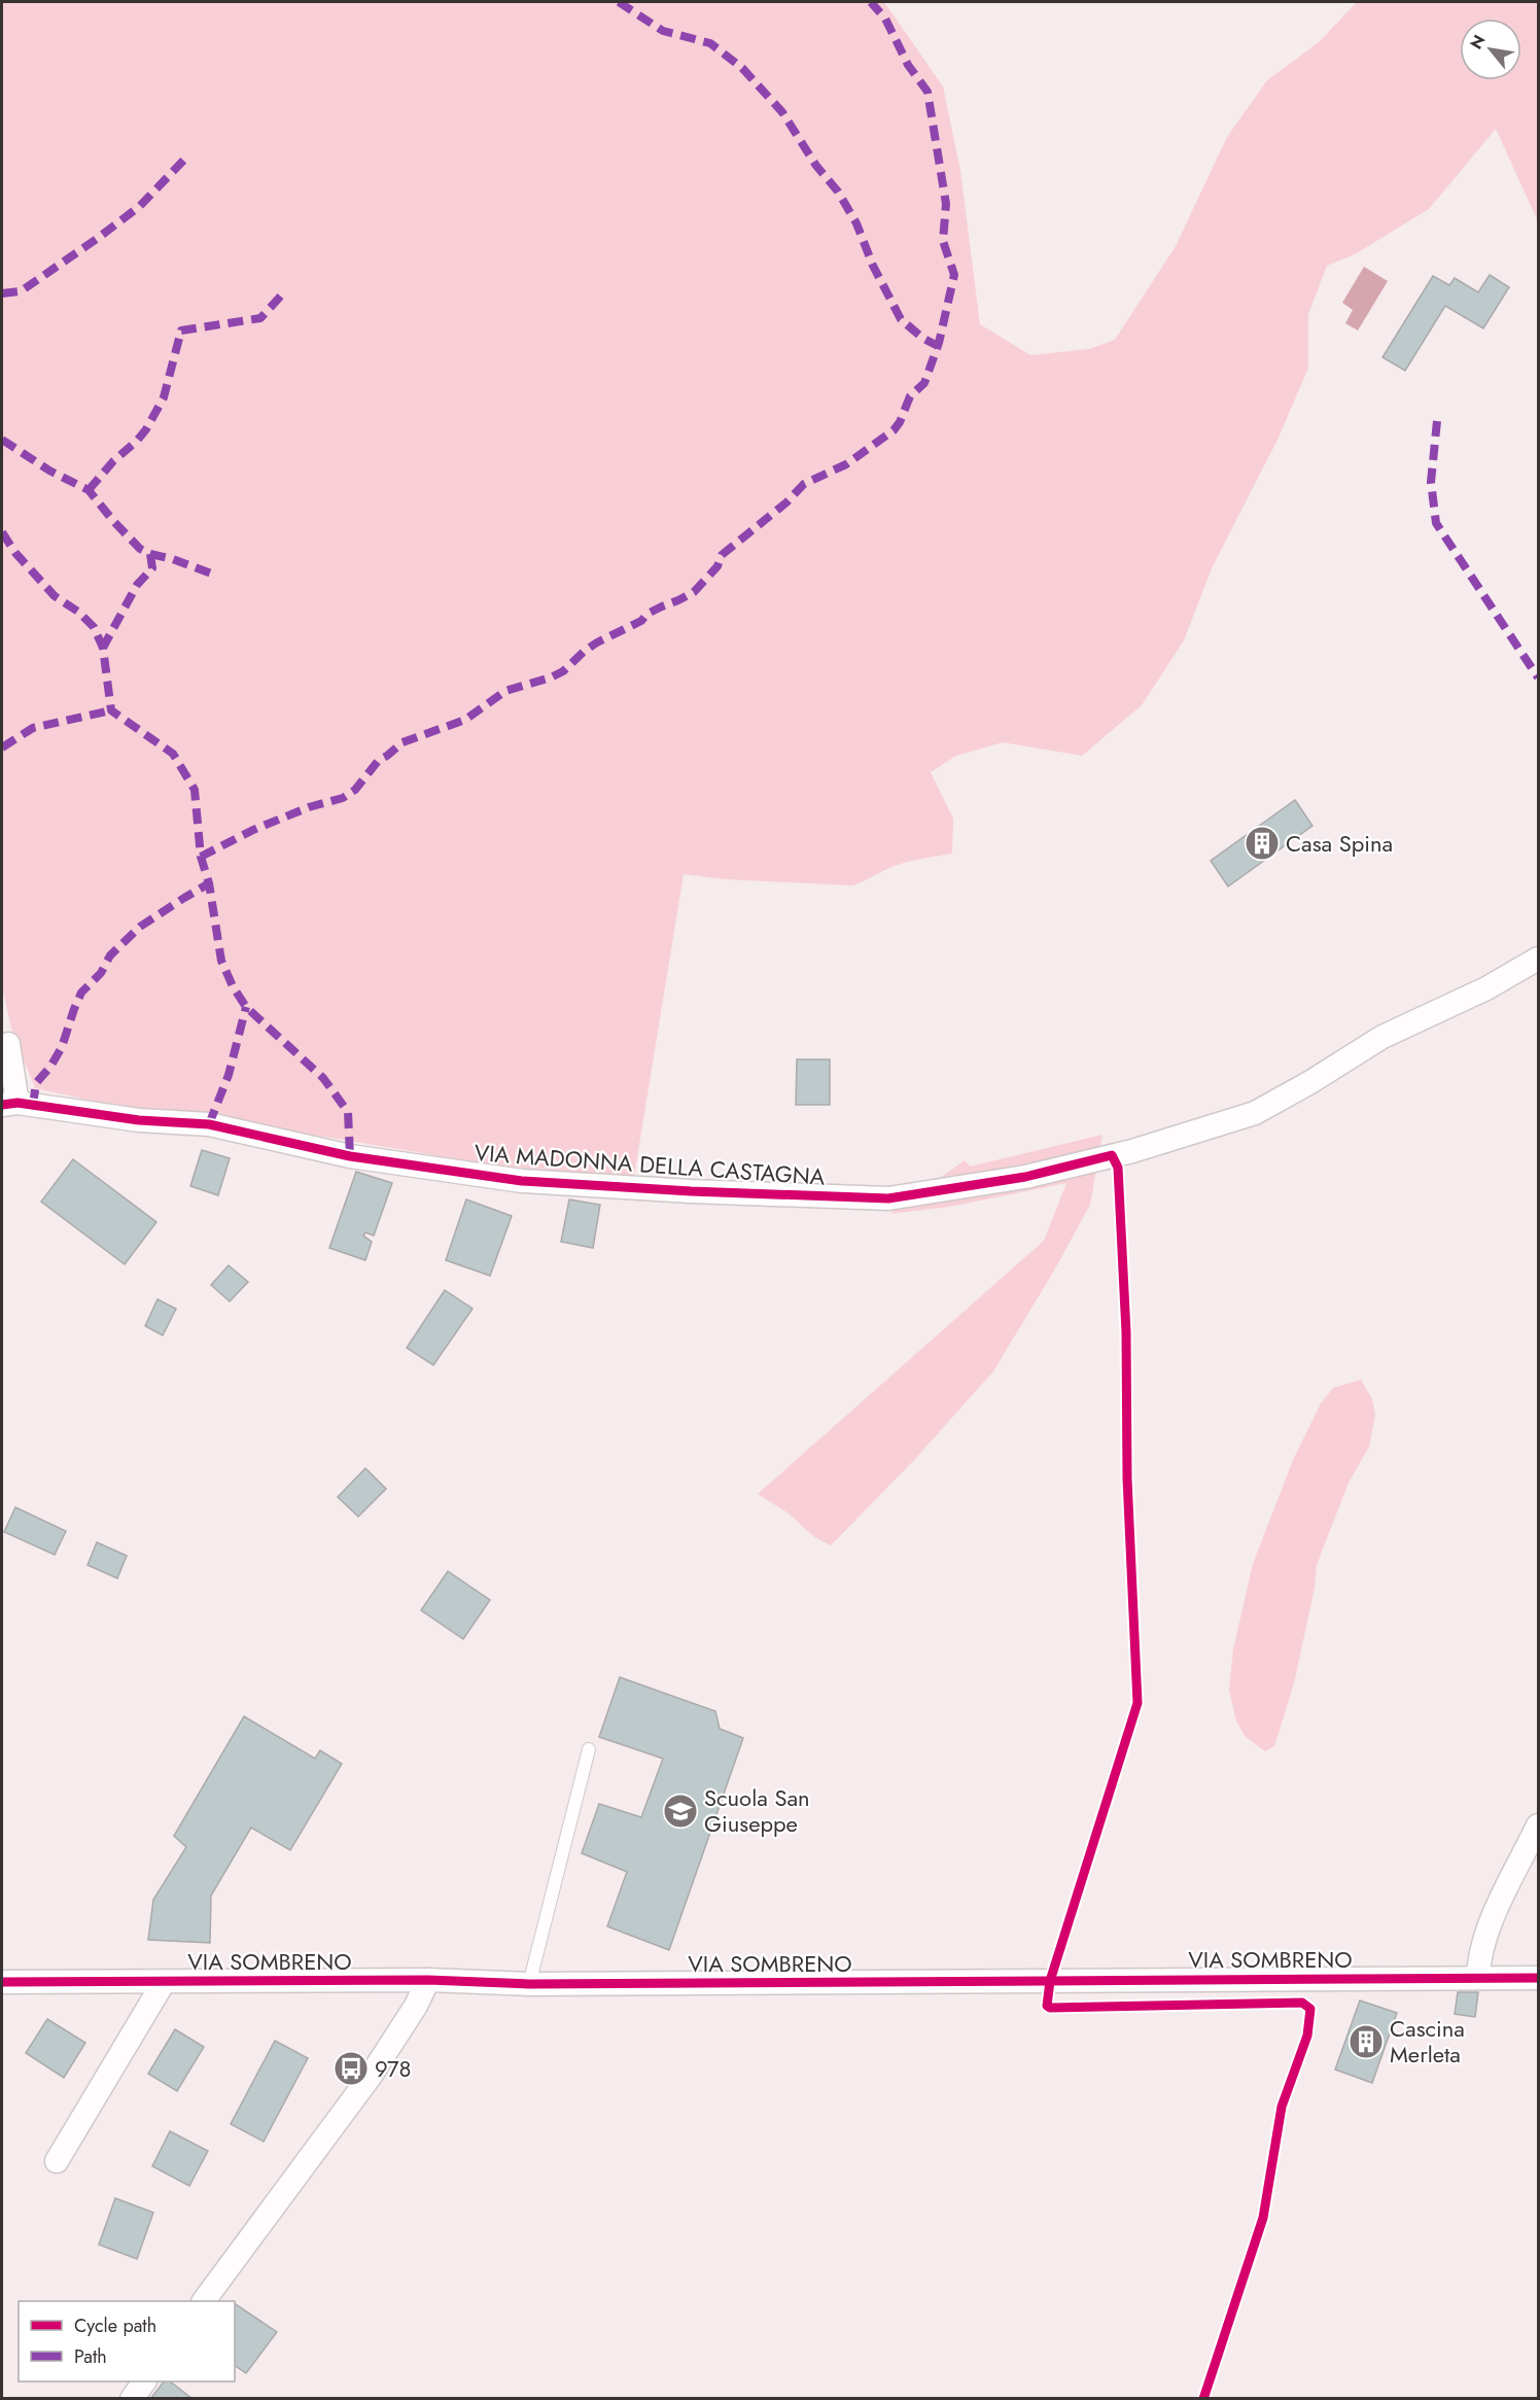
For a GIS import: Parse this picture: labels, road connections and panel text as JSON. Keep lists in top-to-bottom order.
{
  "streets": {
    "street": ["VIA MADONNA DELLA CASTAGNA", "VIA SOMBRENO"]
  },
  "places": {
    "building": ["Casa Spina", "Cascina Merleta"],
    "school or university": ["Scuola San Giuseppe"],
    "bus stop": ["978"]
  },
  "legend": ["Cycle path", "Path"],
  "north": "top left"
}
